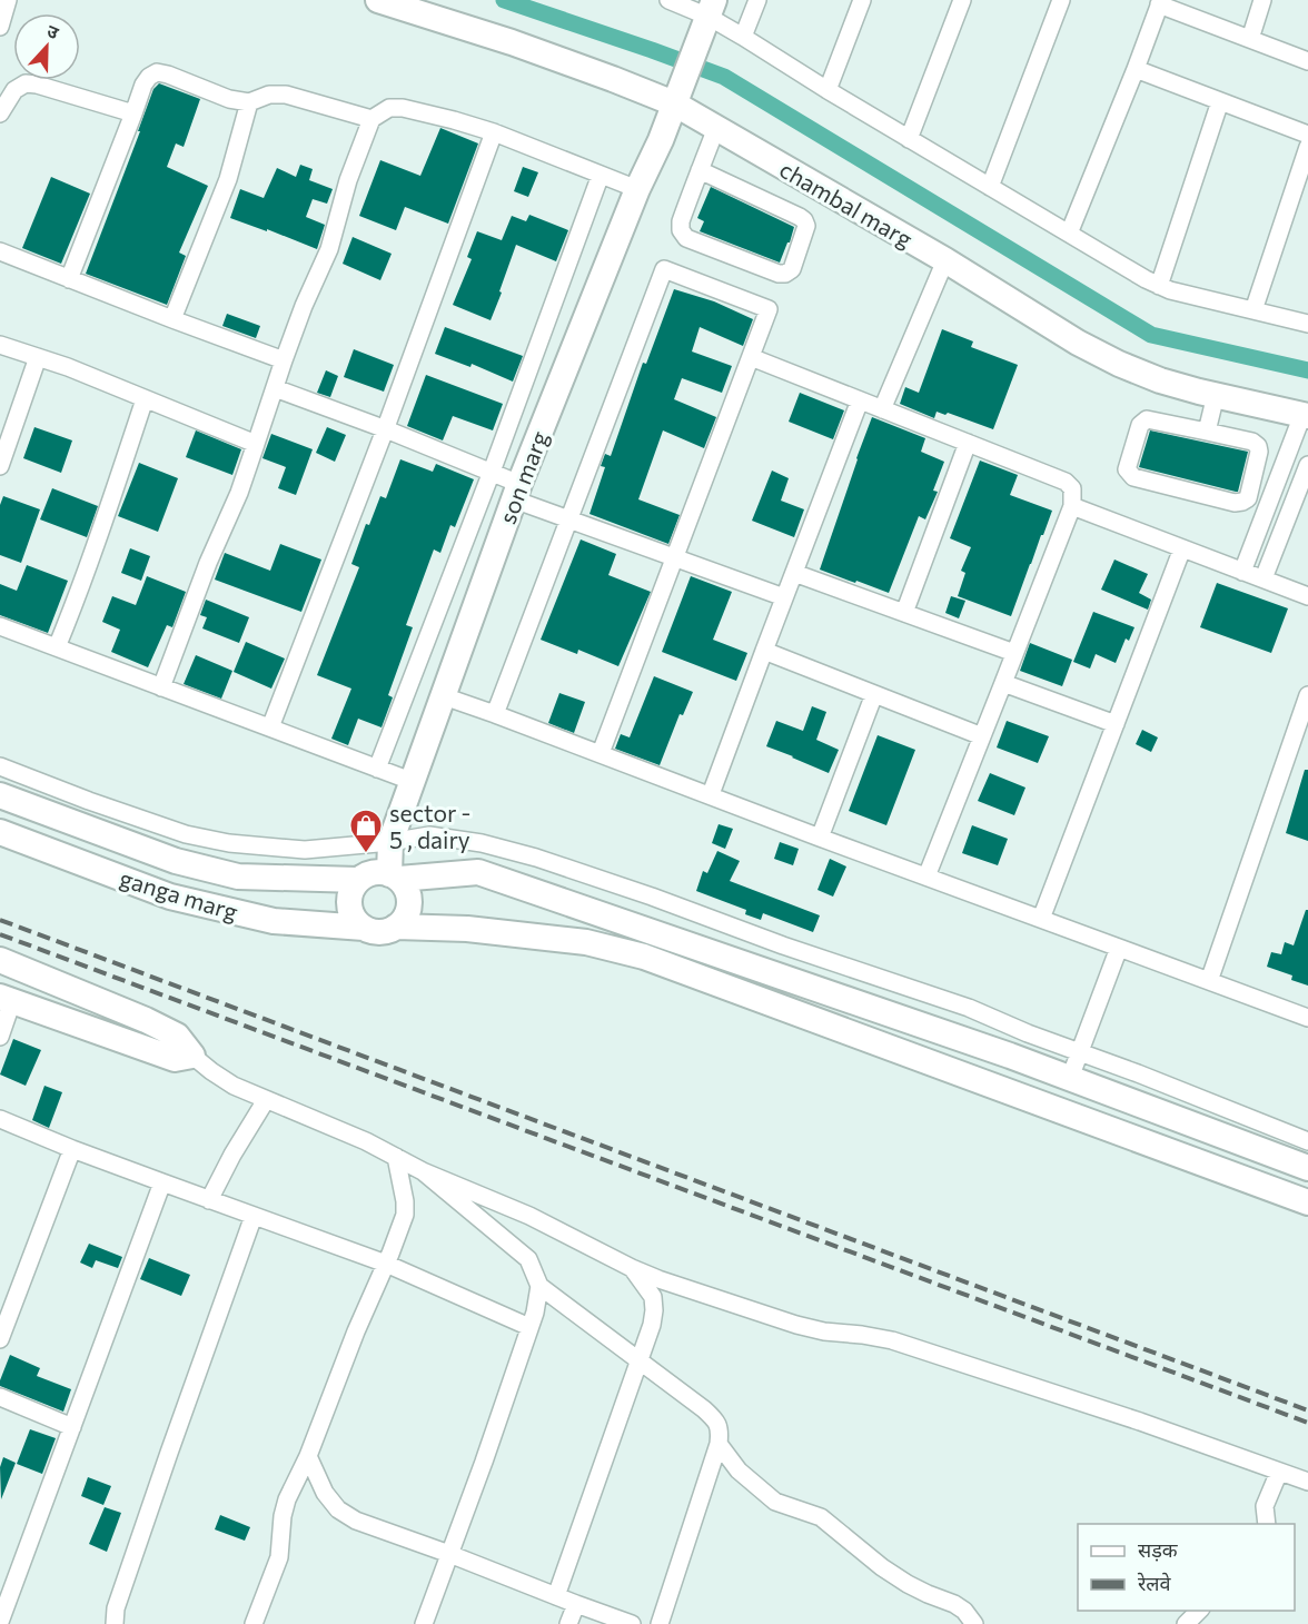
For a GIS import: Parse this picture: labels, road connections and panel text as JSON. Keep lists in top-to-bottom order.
{
  "streets": {
    "street": ["chambal marg", "son marg", "ganga marg"]
  },
  "crossings": [
    ["chambal marg", "son marg"],
    ["son marg", "ganga marg"]
  ],
  "places": {
    "shop": ["sector - 5 , dairy"]
  },
  "legend": ["सड़क", "रेलवे"],
  "north": "top"
}
